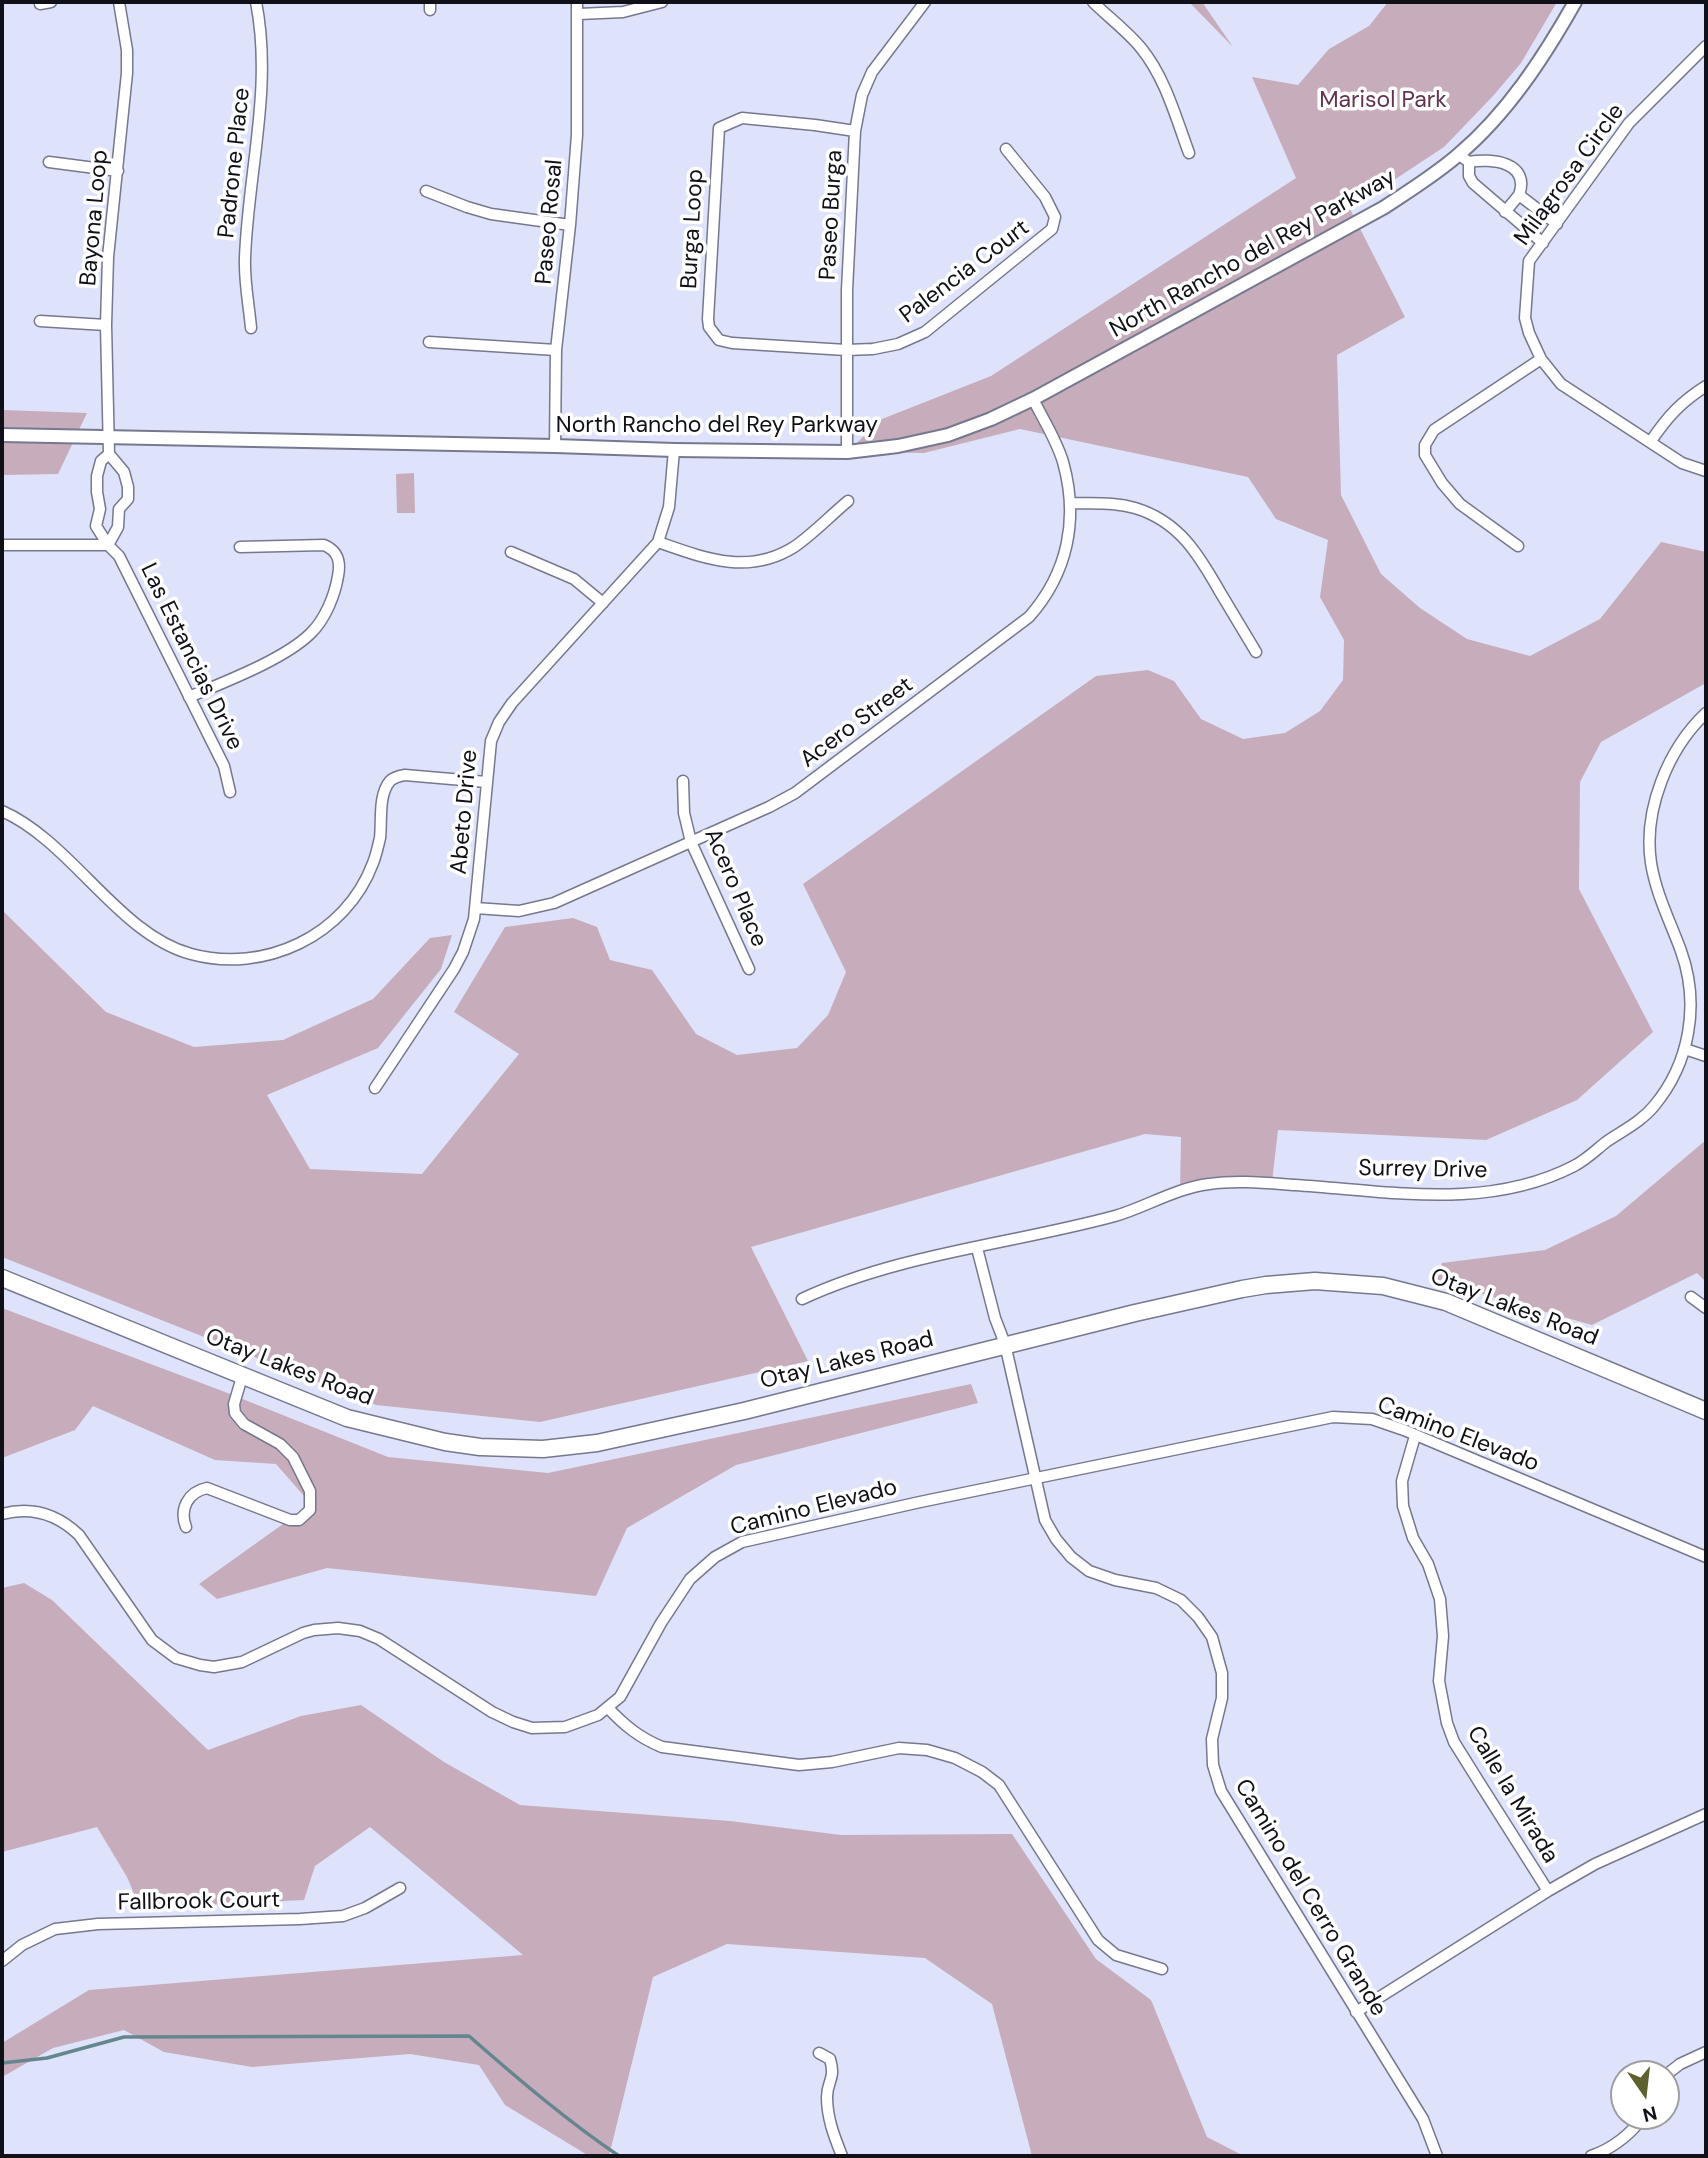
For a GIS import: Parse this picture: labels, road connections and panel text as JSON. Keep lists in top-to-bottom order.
{
  "streets": {
    "main road": ["Otay Lakes Road"],
    "street": [
      "Padrone Place",
      "Milagrosa Circle",
      "Paseo Burga",
      "Bayona Loop",
      "Paseo Rosal",
      "Burga Loop",
      "North Rancho del Rey Parkway",
      "Palencia Court",
      "Las Estancias Drive",
      "Acero Street",
      "Abeto Drive",
      "Acero Place",
      "Surrey Drive",
      "Camino Elevado",
      "Calle la Mirada",
      "Camino del Cerro Grande",
      "Fallbrook Court"
    ]
  },
  "crossings": [
    ["Paseo Burga", "Burga Loop"],
    ["Paseo Burga", "North Rancho del Rey Parkway"],
    ["Paseo Burga", "Palencia Court"],
    ["Bayona Loop", "North Rancho del Rey Parkway"],
    ["Bayona Loop", "Las Estancias Drive"],
    ["Paseo Rosal", "North Rancho del Rey Parkway"],
    ["Burga Loop", "Palencia Court"],
    ["North Rancho del Rey Parkway", "Las Estancias Drive"],
    ["North Rancho del Rey Parkway", "Acero Street"],
    ["North Rancho del Rey Parkway", "Abeto Drive"],
    ["Acero Street", "Abeto Drive"],
    ["Acero Street", "Acero Place"],
    ["Surrey Drive", "Camino del Cerro Grande"],
    ["Otay Lakes Road", "Camino del Cerro Grande"],
    ["Camino Elevado", "Calle la Mirada"],
    ["Camino Elevado", "Camino del Cerro Grande"]
  ],
  "parks": ["Marisol Park"],
  "north": "bottom"
}
